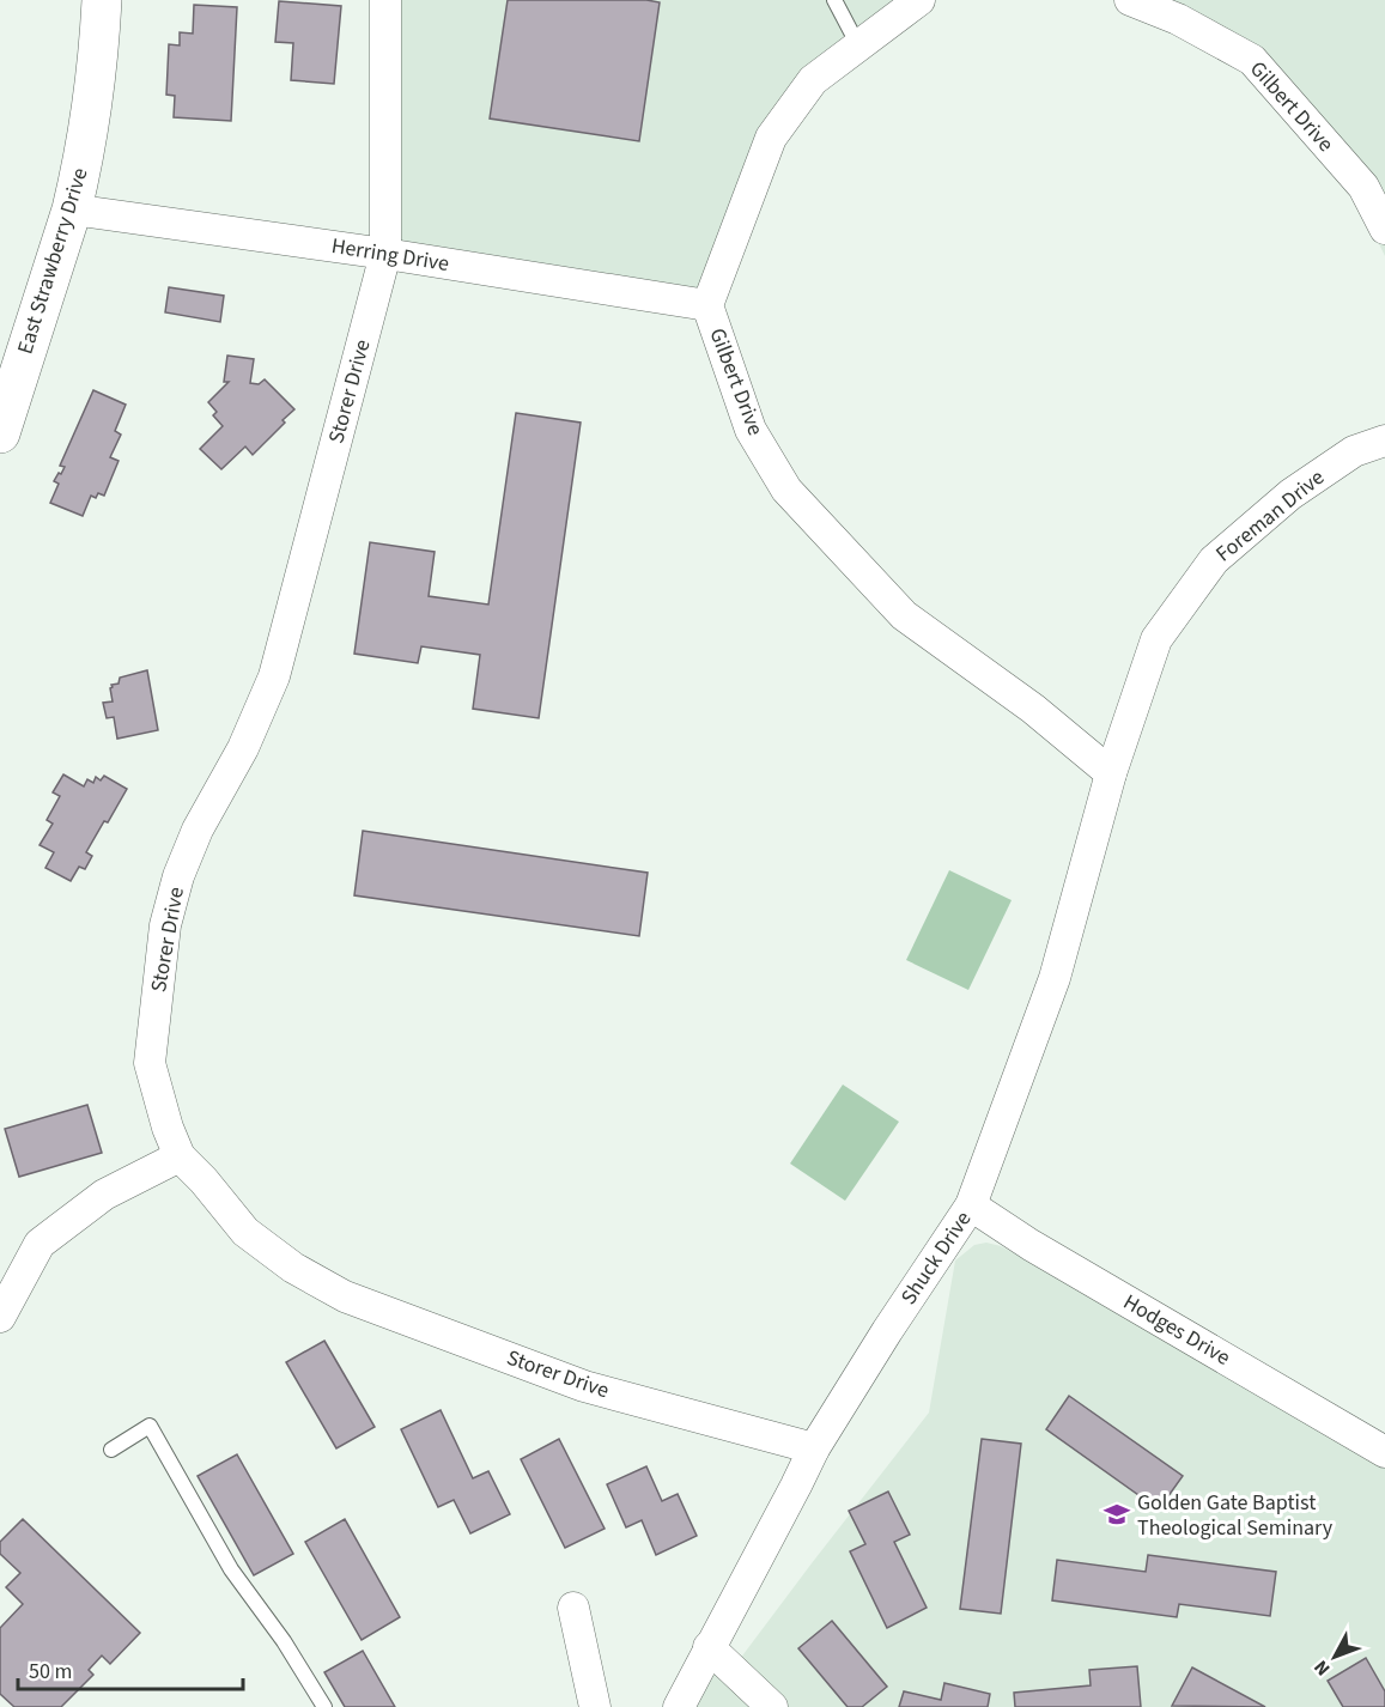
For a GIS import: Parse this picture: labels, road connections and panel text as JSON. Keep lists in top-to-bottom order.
{
  "streets": {
    "street": [
      "Gilbert Drive",
      "Herring Drive",
      "East Strawberry Drive",
      "Storer Drive",
      "Foreman Drive",
      "Shuck Drive",
      "Hodges Drive"
    ]
  },
  "crossings": [
    ["Gilbert Drive", "Herring Drive"],
    ["Gilbert Drive", "Foreman Drive"],
    ["Gilbert Drive", "Shuck Drive"],
    ["Herring Drive", "East Strawberry Drive"],
    ["Herring Drive", "Storer Drive"],
    ["Storer Drive", "Shuck Drive"],
    ["Foreman Drive", "Shuck Drive"],
    ["Shuck Drive", "Hodges Drive"]
  ],
  "places": {
    "school or university": ["Golden Gate Baptist Theological Seminary"]
  },
  "scale_bar": "50 m",
  "north": "bottom left"
}
